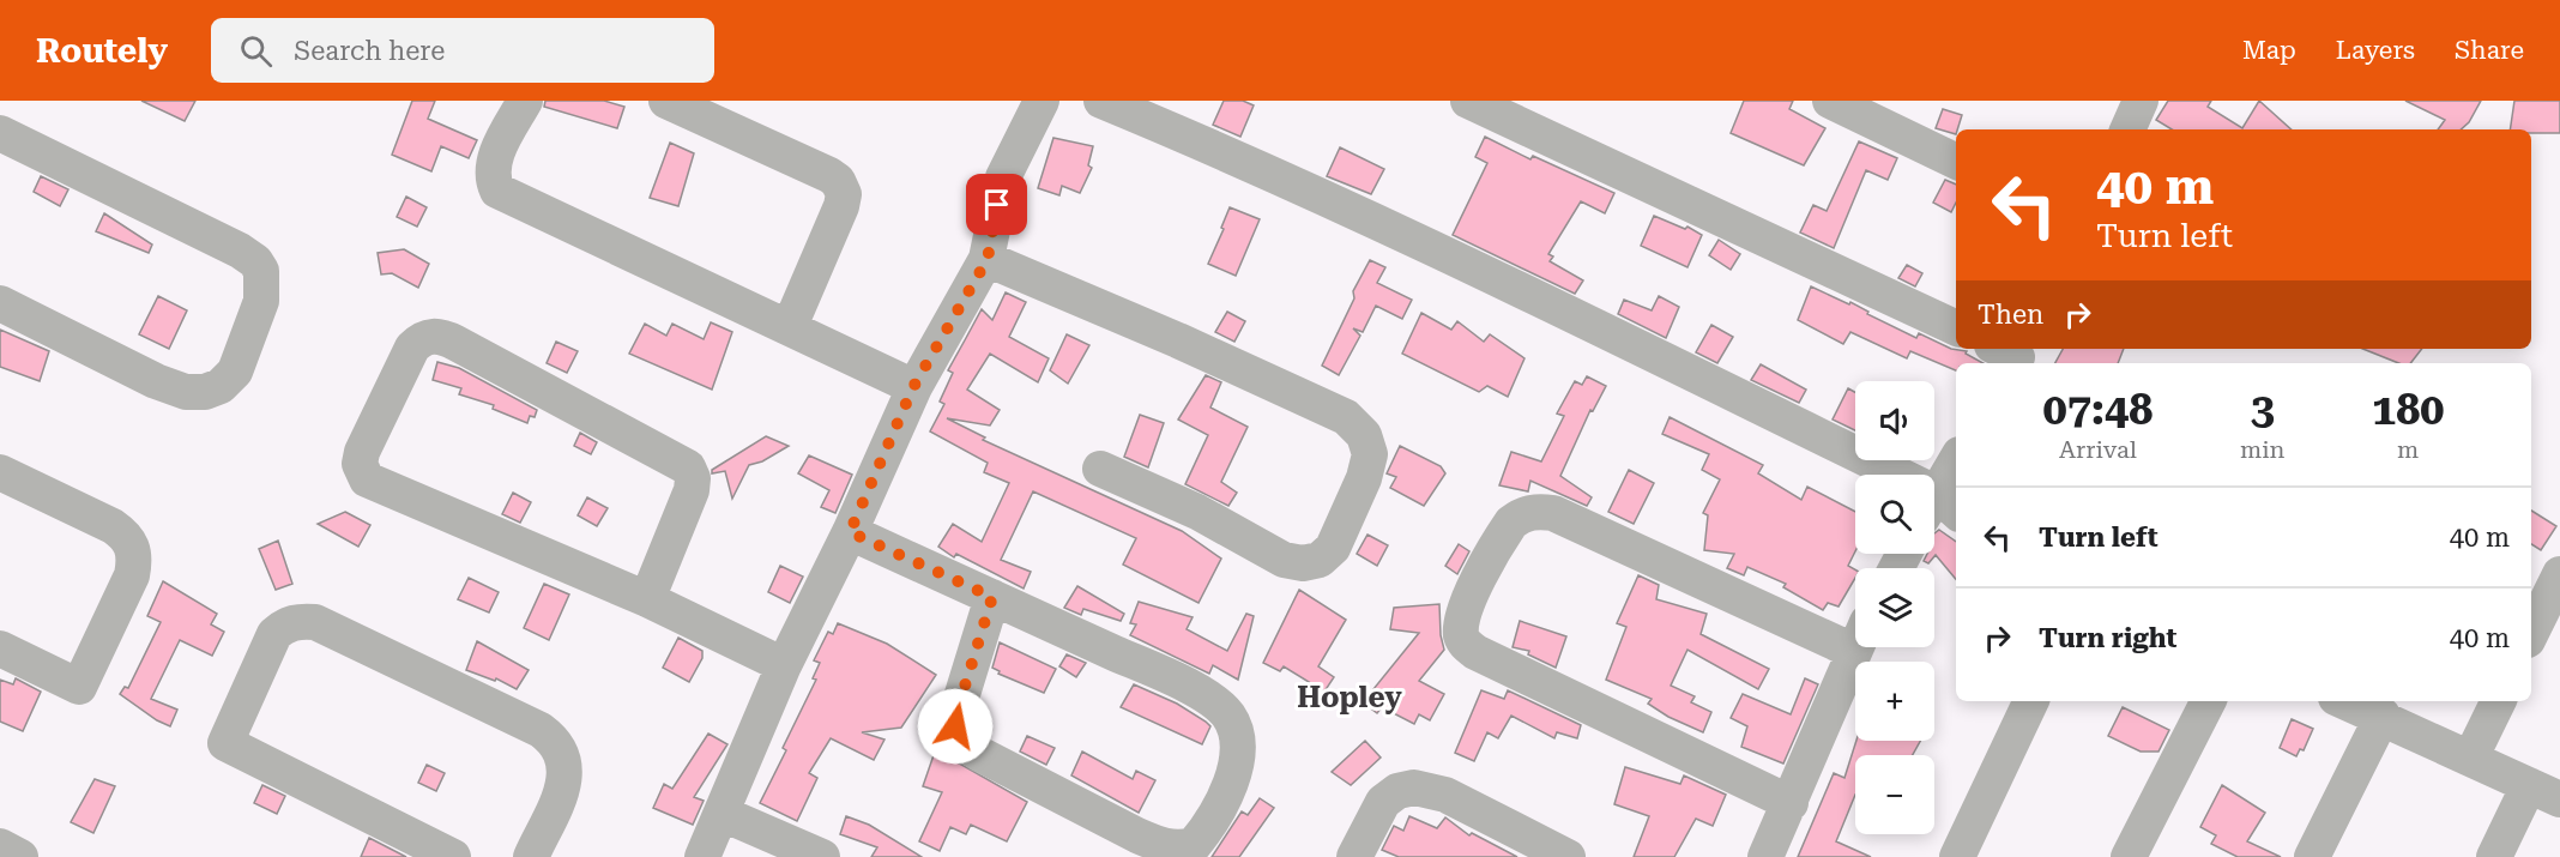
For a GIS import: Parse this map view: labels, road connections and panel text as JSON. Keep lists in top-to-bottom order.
{
  "districts": ["Hopley"],
  "page": {
    "header": "Routely",
    "search": "Search here",
    "nav": ["Map", "Layers", "Share"],
    "turn": ["40 m", "Turn left"],
    "then": "Then",
    "eta": [
      "07:48",
      "Arrival",
      "3",
      "min",
      "180",
      "m"
    ],
    "map_buttons": ["+", "−"],
    "list": [
      {
        "name": "Turn left",
        "value": "40 m"
      },
      {
        "name": "Turn right",
        "value": "40 m"
      }
    ]
  }
}
